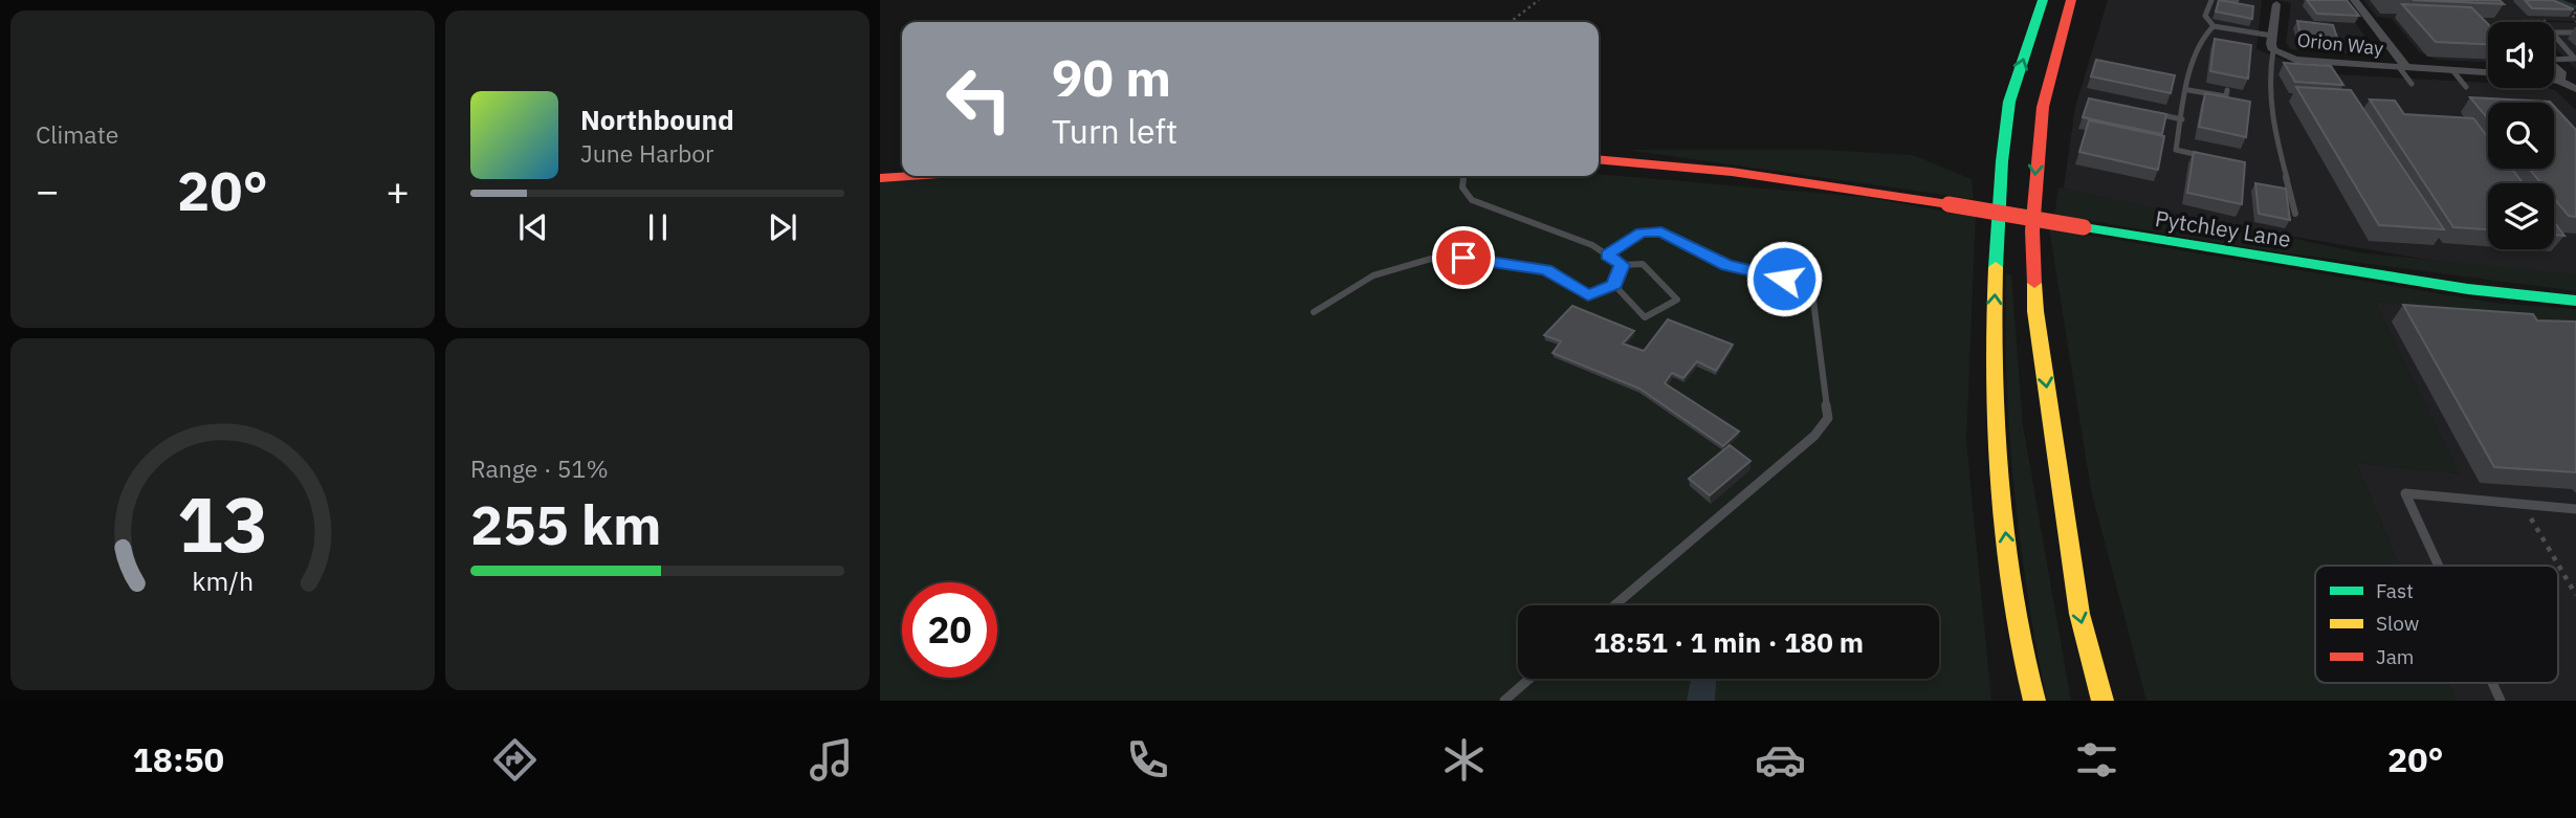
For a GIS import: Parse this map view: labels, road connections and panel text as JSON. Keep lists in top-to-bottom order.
{
  "streets": {
    "main road": ["Pytchley Lane"],
    "street": ["Orion Way"]
  },
  "legend": ["Fast", "Slow", "Jam"],
  "page": {
    "tile": [
      "Climate",
      ["Range · 51%", "255 km"]
    ],
    "turn": ["90 m", "Turn left"],
    "song": ["Northbound", "June Harbor"],
    "heat": ["−", "20°", "+"],
    "limit": "20",
    "trip": "18:51 · 1 min · 180 m",
    "tabs": ["18:50", "20°"],
    "gauge": ["13", "km/h"]
  }
}
